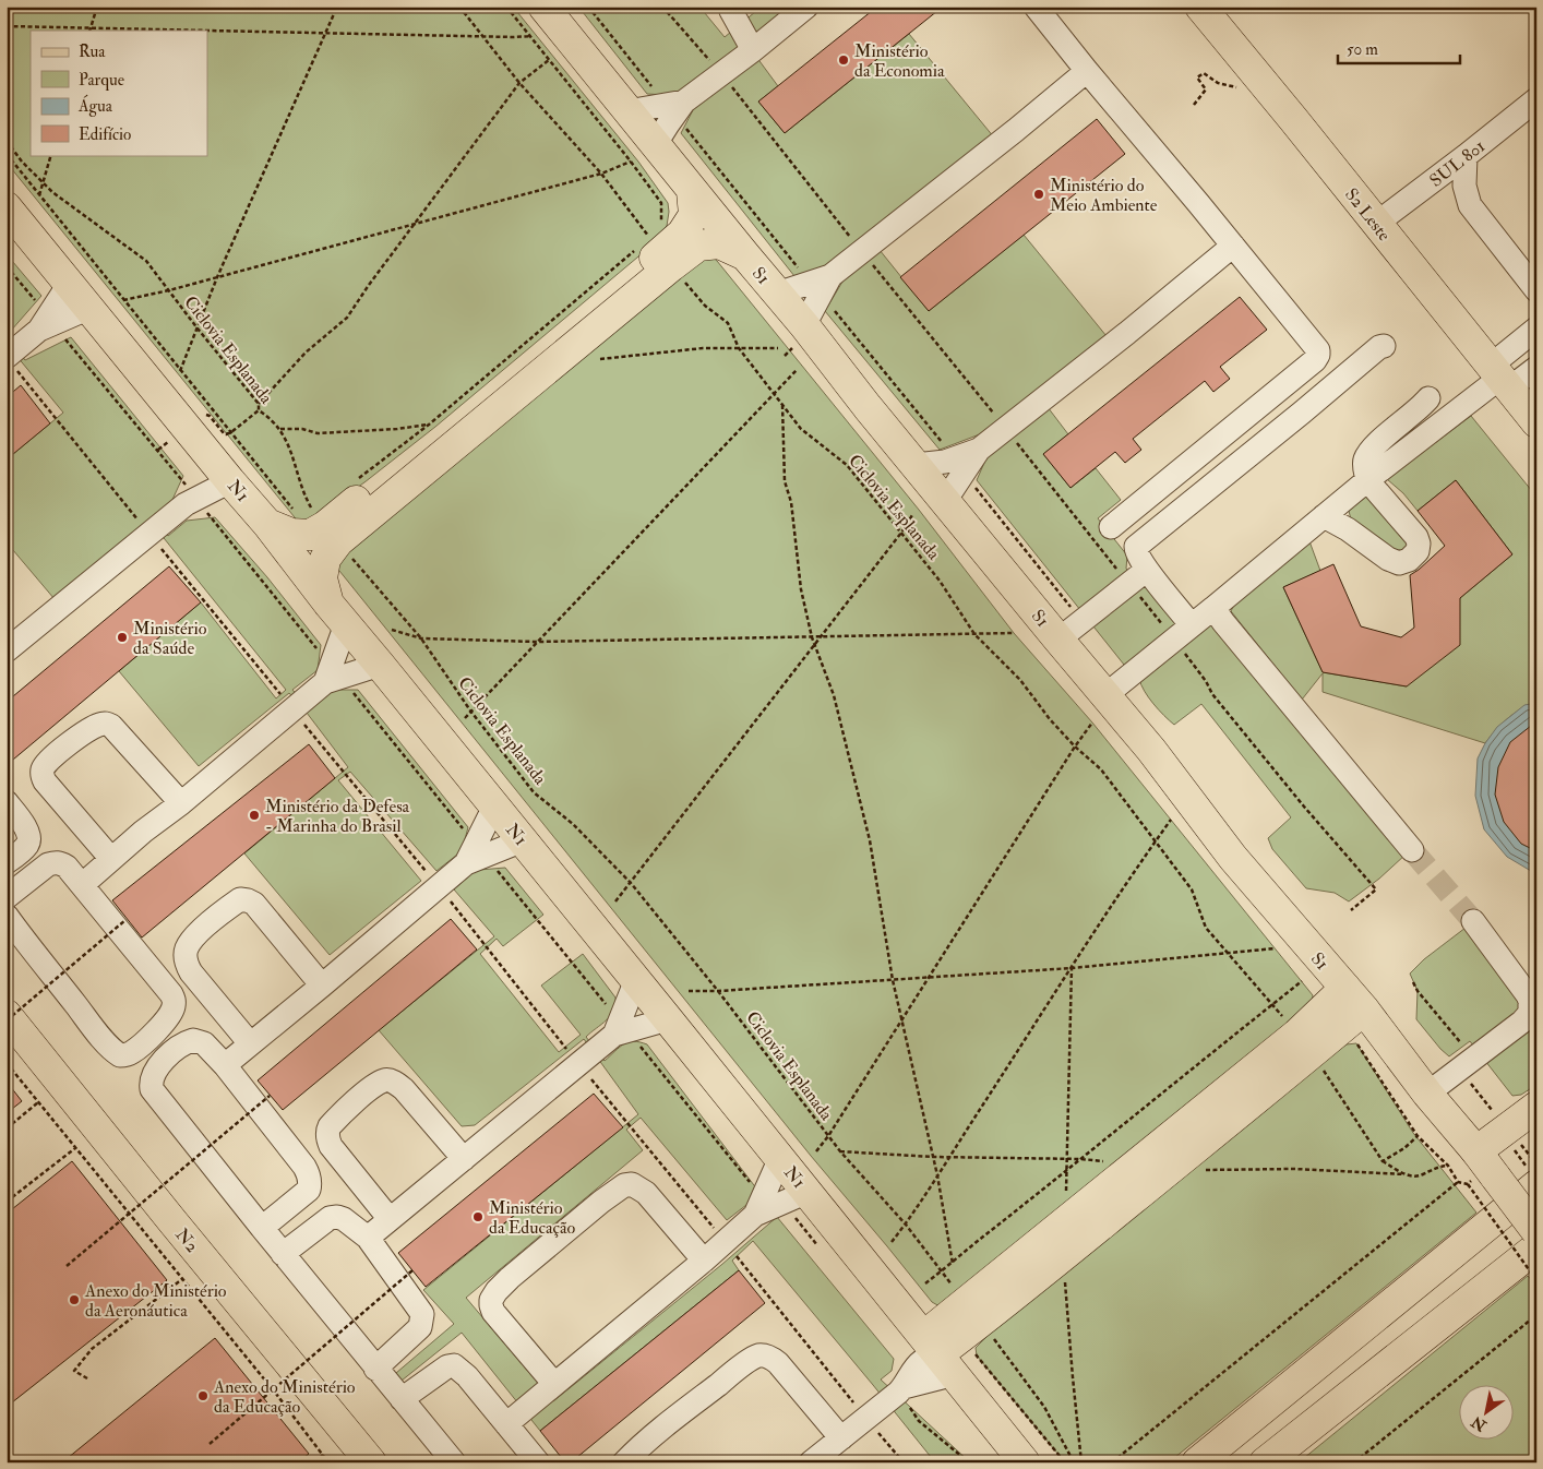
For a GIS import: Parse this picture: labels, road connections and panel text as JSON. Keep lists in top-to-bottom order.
{
  "streets": {
    "main road": [
      "S2 Leste",
      "S1",
      "N1",
      "N2"
    ],
    "street": ["SUL 801"],
    "path": ["Ciclovia Esplanada"]
  },
  "crossings": [
    ["SUL 801", "S2 Leste"]
  ],
  "places": [
    "Ministério da Economia",
    "Ministério do Meio Ambiente",
    "Ministério da Saúde",
    "Ministério da Defesa - Marinha do Brasil",
    "Ministério da Educação",
    "Anexo do Ministério da Aeronáutica",
    "Anexo do Ministério da Educação"
  ],
  "legend": [
    "Rua",
    "Parque",
    "Água",
    "Edifício"
  ],
  "scale_bar": "50 m",
  "north": "bottom left"
}
